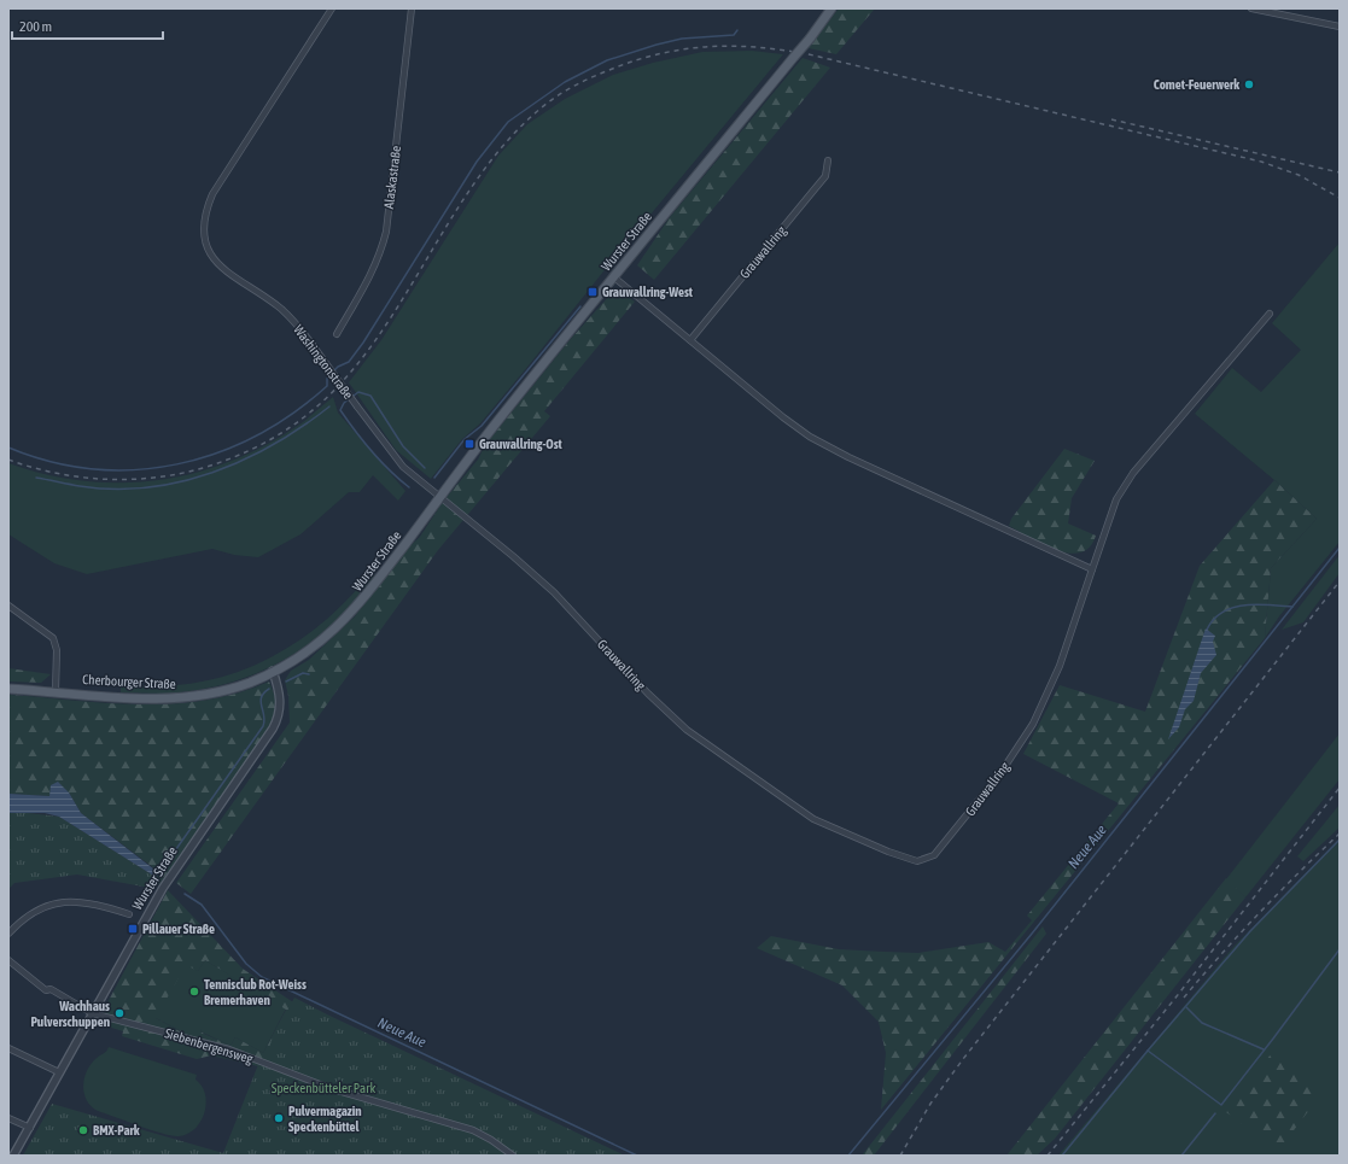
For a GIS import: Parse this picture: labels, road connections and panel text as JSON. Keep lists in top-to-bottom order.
{
  "streets": {
    "main road": ["Wurster Straße", "Cherbourger Straße"],
    "street": [
      "Alaskastraße",
      "Grauwallring",
      "Washingtonstraße",
      "Siebenbergensweg"
    ]
  },
  "crossings": [
    ["Wurster Straße", "Grauwallring"],
    ["Wurster Straße", "Washingtonstraße"],
    ["Wurster Straße", "Cherbourger Straße"],
    ["Wurster Straße", "Siebenbergensweg"],
    ["Grauwallring", "Washingtonstraße"]
  ],
  "water": ["Neue Aue"],
  "parks": ["Speckenbütteler Park"],
  "places": {
    "other": [
      "Comet-Feuerwerk",
      "Tennisclub Rot-Weiss Bremerhaven",
      "Wachhaus Pulverschuppen",
      "Pulvermagazin Speckenbüttel",
      "BMX-Park"
    ],
    "transit": ["Grauwallring-West", "Grauwallring-Ost", "Pillauer Straße"]
  },
  "scale_bar": "200 m"
}
